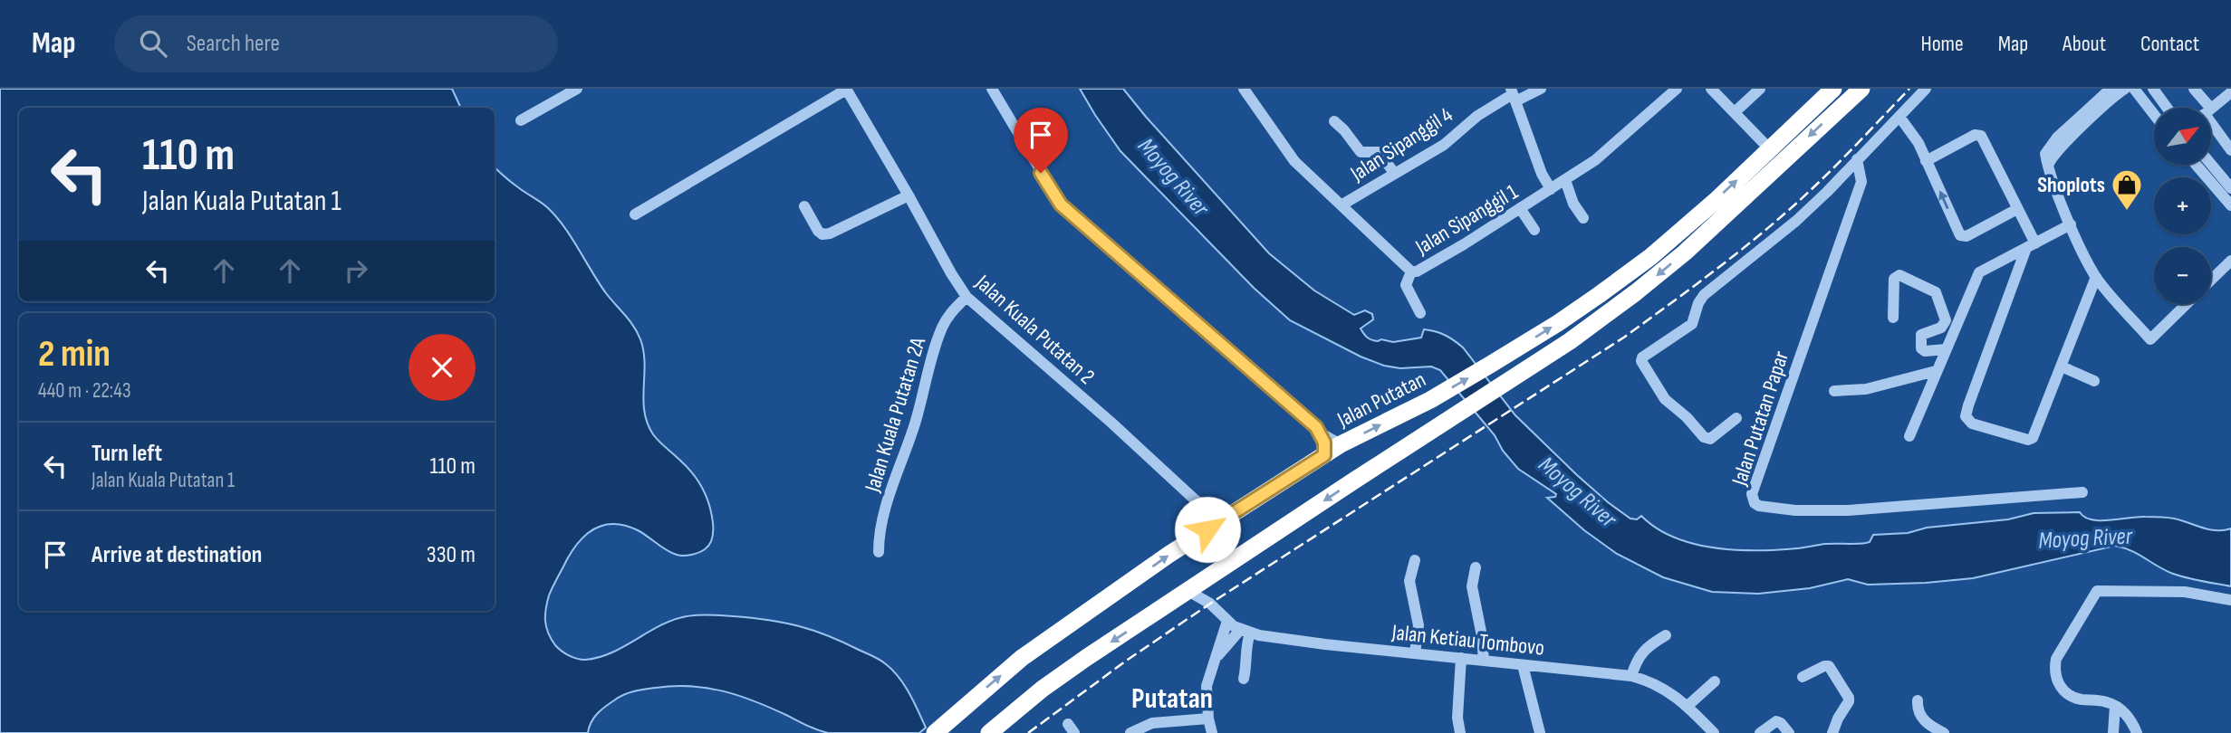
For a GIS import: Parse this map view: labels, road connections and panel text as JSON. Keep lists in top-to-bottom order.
{
  "streets": {
    "highway": ["Jalan Putatan"],
    "street": [
      "Jalan Sipanggil 4",
      "Jalan Sipanggil 1",
      "Jalan Kuala Putatan 2",
      "Jalan Kuala Putatan 2A",
      "Jalan Putatan Papar",
      "Jalan Ketiau Tombovo"
    ]
  },
  "crossings": [
    ["Jalan Sipanggil 4", "Jalan Sipanggil 1"],
    ["Jalan Kuala Putatan 2", "Jalan Putatan"],
    ["Jalan Kuala Putatan 2", "Jalan Kuala Putatan 2A"]
  ],
  "districts": ["Putatan"],
  "water": ["Moyog River"],
  "places": {
    "shop": ["Shoplots"]
  },
  "north": "top right",
  "page": {
    "header": "Map",
    "search": "Search here",
    "nav": [
      "Home",
      "Map",
      "About",
      "Contact"
    ],
    "map_buttons": ["+", "−"],
    "turn": ["110 m", "Jalan Kuala Putatan 1"],
    "heading": ["2 min", "440 m · 22:43"],
    "list": [
      {
        "name": "Turn left",
        "note": "Jalan Kuala Putatan 1",
        "value": "110 m"
      },
      {
        "name": "Arrive at destination",
        "value": "330 m"
      }
    ]
  }
}
